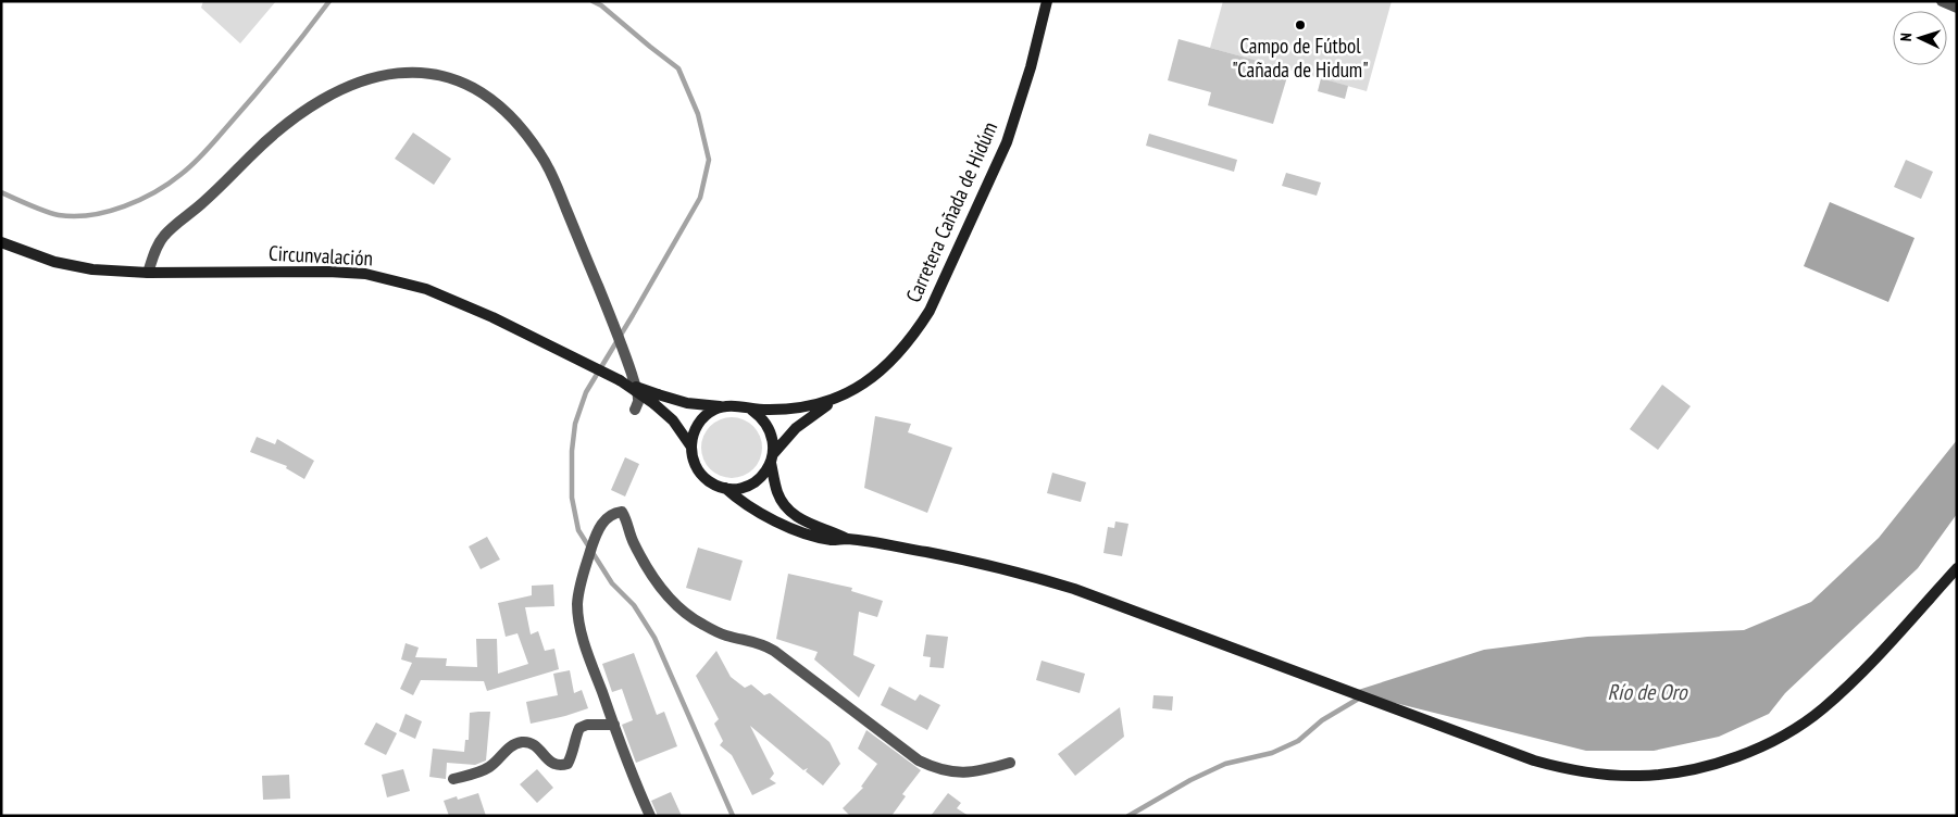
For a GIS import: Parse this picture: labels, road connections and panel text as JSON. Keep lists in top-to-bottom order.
{
  "streets": {
    "main road": ["Carretera Cañada de Hidúm", "Circunvalación"]
  },
  "water": ["Río de Oro"],
  "places": ["Campo de Fútbol \"Cañada de Hidum\""],
  "north": "left"
}
